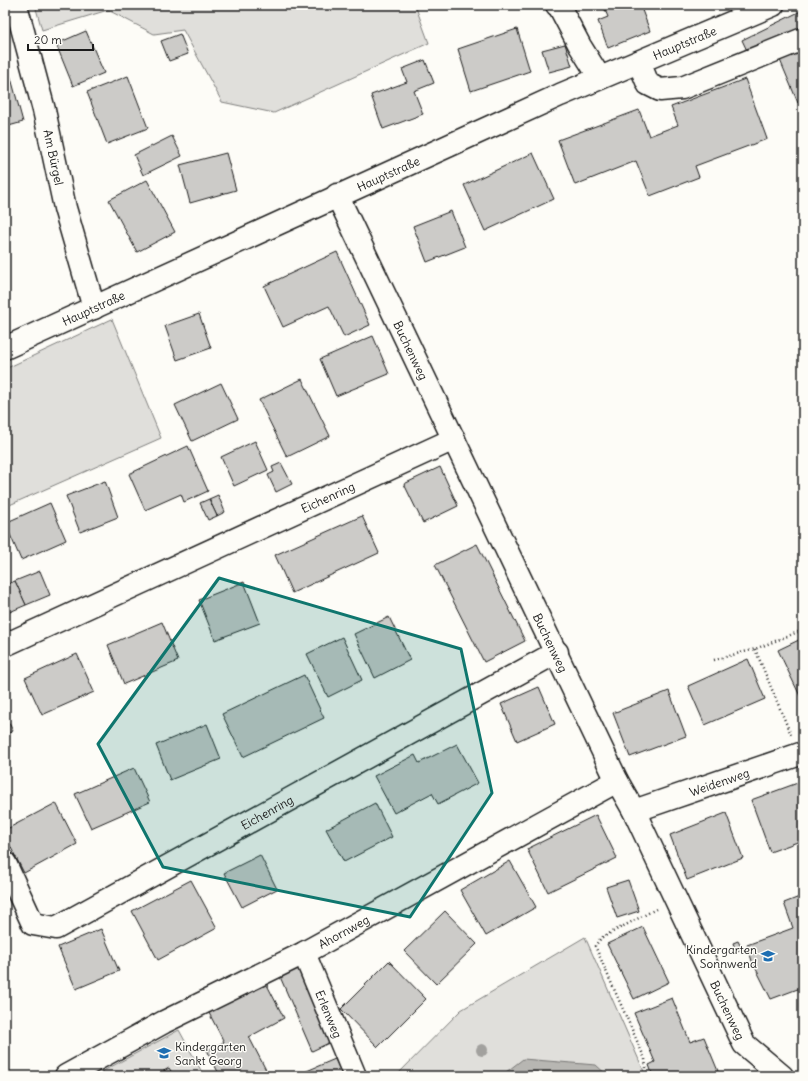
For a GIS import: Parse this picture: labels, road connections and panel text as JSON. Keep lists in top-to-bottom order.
{
  "streets": {
    "street": [
      "Hauptstraße",
      "Am Bürgel",
      "Buchenweg",
      "Eichenring",
      "Weidenweg",
      "Ahornweg",
      "Erlenweg"
    ]
  },
  "crossings": [
    ["Hauptstraße", "Am Bürgel"],
    ["Hauptstraße", "Buchenweg"],
    ["Buchenweg", "Eichenring"],
    ["Buchenweg", "Weidenweg"],
    ["Buchenweg", "Ahornweg"],
    ["Ahornweg", "Erlenweg"]
  ],
  "places": {
    "school or university": ["Kindergarten Sonnwend", "Kindergarten Sankt Georg"]
  },
  "scale_bar": "20 m"
}
